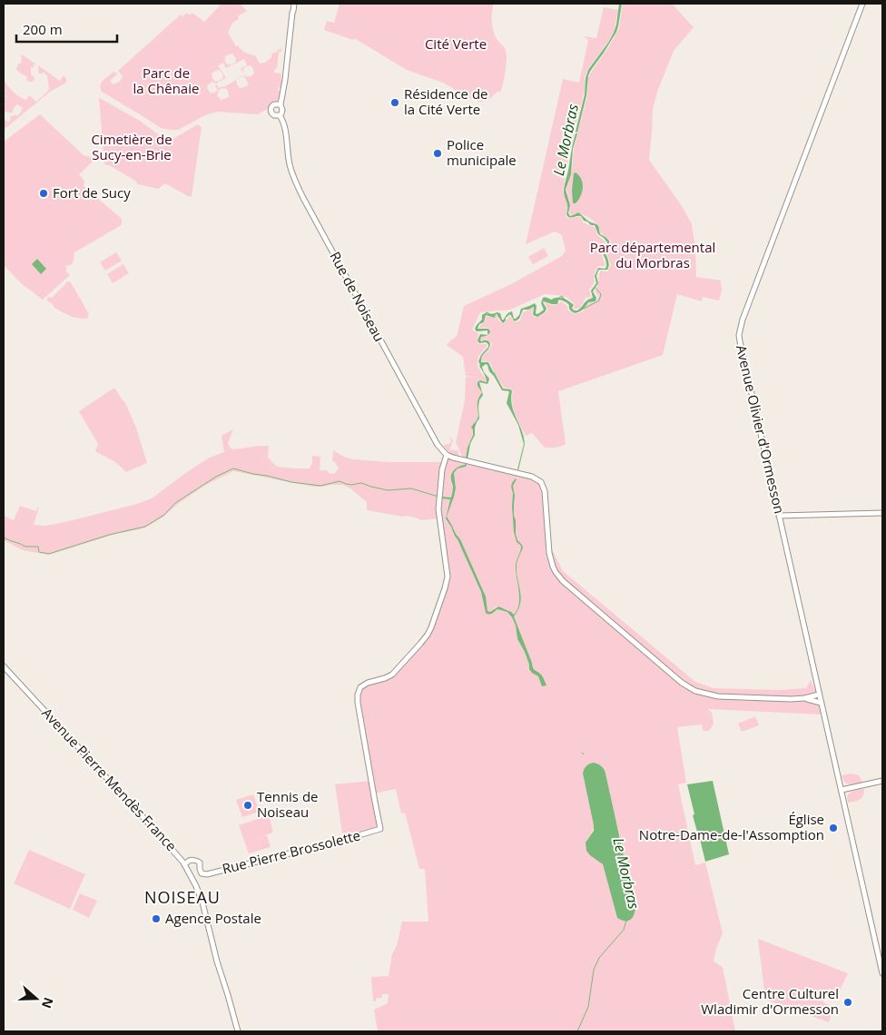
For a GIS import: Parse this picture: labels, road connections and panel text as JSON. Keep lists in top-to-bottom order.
{
  "streets": {
    "street": [
      "Rue de Noiseau",
      "Avenue Olivier d'Ormesson",
      "Avenue Pierre Mendès France",
      "Rue Pierre Brossolette"
    ]
  },
  "crossings": [
    ["Rue de Noiseau", "Rue Pierre Brossolette"]
  ],
  "districts": ["NOISEAU"],
  "water": ["Le Morbras"],
  "parks": [
    "Cité Verte",
    "Parc de la Chênaie",
    "Cimetière de Sucy-en-Brie",
    "Parc départemental du Morbras"
  ],
  "places": [
    "Résidence de la Cité Verte",
    "Police municipale",
    "Fort de Sucy",
    "Tennis de Noiseau",
    "Église Notre-Dame-de-l'Assomption",
    "Agence Postale",
    "Centre Culturel Wladimir d'Ormesson"
  ],
  "scale_bar": "200 m",
  "north": "right"
}
